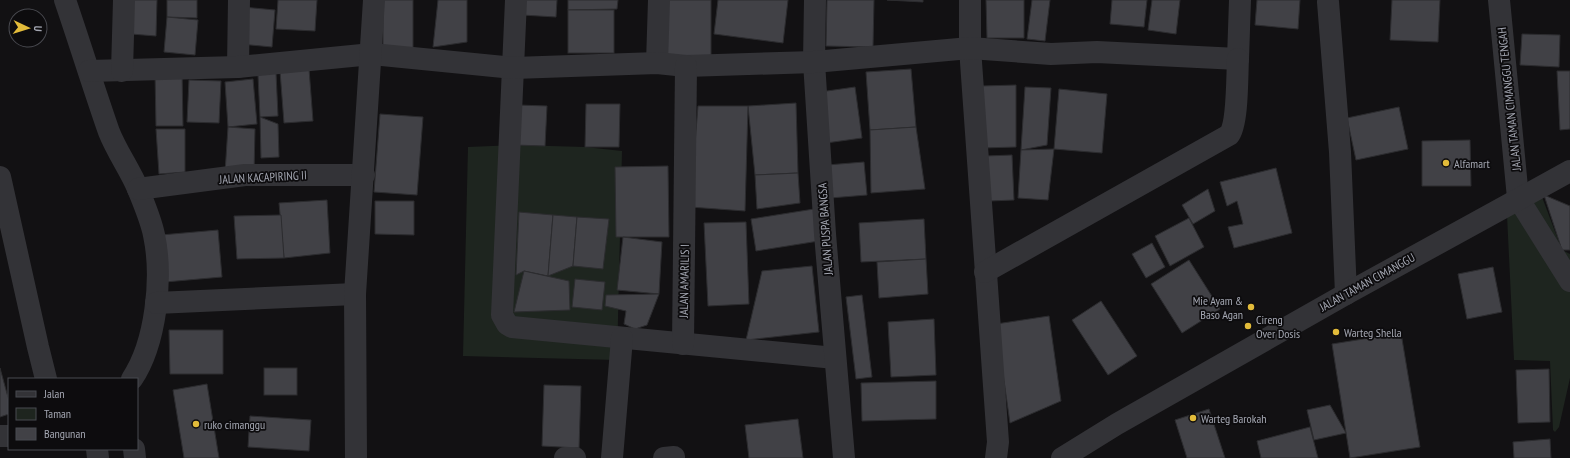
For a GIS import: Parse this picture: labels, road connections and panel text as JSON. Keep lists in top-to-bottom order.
{
  "streets": {
    "street": [
      "JALAN TAMAN CIMANGGU TENGAH",
      "JALAN KACAPIRING II",
      "JALAN PUSPA BANGSA",
      "JALAN AMARILIS I",
      "JALAN TAMAN CIMANGGU"
    ]
  },
  "crossings": [
    ["JALAN TAMAN CIMANGGU TENGAH", "JALAN TAMAN CIMANGGU"]
  ],
  "places": [
    "Alfamart",
    "Mie Ayam & Baso Agan",
    "Cireng Over Dosis",
    "Warteg Shella",
    "Warteg Barokah",
    "ruko cimanggu"
  ],
  "legend": ["Jalan", "Taman", "Bangunan"],
  "north": "right"
}
